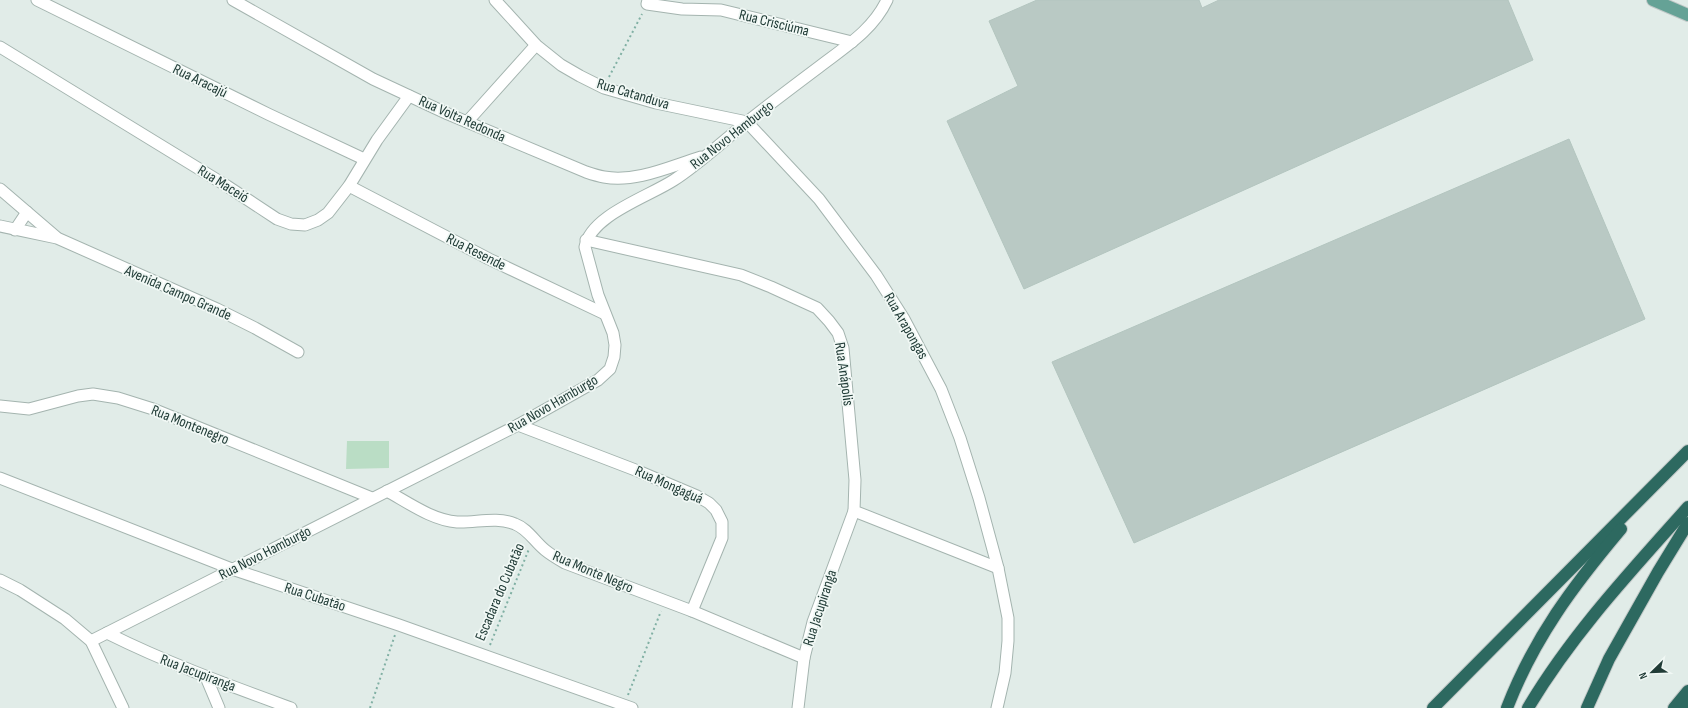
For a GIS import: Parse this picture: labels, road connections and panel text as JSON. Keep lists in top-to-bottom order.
{
  "streets": {
    "street": [
      "Rua Crisciúma",
      "Rua Aracajú",
      "Rua Catanduva",
      "Rua Volta Redonda",
      "Rua Novo Hamburgo",
      "Rua Maceió",
      "Rua Resende",
      "Avenida Campo Grande",
      "Rua Arapongas",
      "Rua Anápolis",
      "Rua Montenegro",
      "Rua Mongaguá",
      "Rua Monte Negro",
      "Rua Cubatão",
      "Rua Jacupiranga"
    ],
    "path": ["Escadara do Cubatão"]
  },
  "crossings": [
    ["Rua Crisciúma", "Rua Novo Hamburgo"],
    ["Rua Aracajú", "Rua Maceió"],
    ["Rua Catanduva", "Rua Novo Hamburgo"],
    ["Rua Catanduva", "Rua Arapongas"],
    ["Rua Volta Redonda", "Rua Novo Hamburgo"],
    ["Rua Volta Redonda", "Rua Maceió"],
    ["Rua Novo Hamburgo", "Rua Resende"],
    ["Rua Novo Hamburgo", "Rua Arapongas"],
    ["Rua Novo Hamburgo", "Rua Anápolis"],
    ["Rua Novo Hamburgo", "Rua Montenegro"],
    ["Rua Novo Hamburgo", "Rua Mongaguá"],
    ["Rua Novo Hamburgo", "Rua Monte Negro"],
    ["Rua Novo Hamburgo", "Rua Cubatão"],
    ["Rua Novo Hamburgo", "Rua Jacupiranga"],
    ["Rua Maceió", "Rua Resende"],
    ["Rua Anápolis", "Rua Jacupiranga"],
    ["Rua Mongaguá", "Rua Monte Negro"],
    ["Rua Monte Negro", "Escadara do Cubatão"],
    ["Rua Monte Negro", "Rua Jacupiranga"],
    ["Escadara do Cubatão", "Rua Cubatão"]
  ],
  "north": "bottom left"
}
